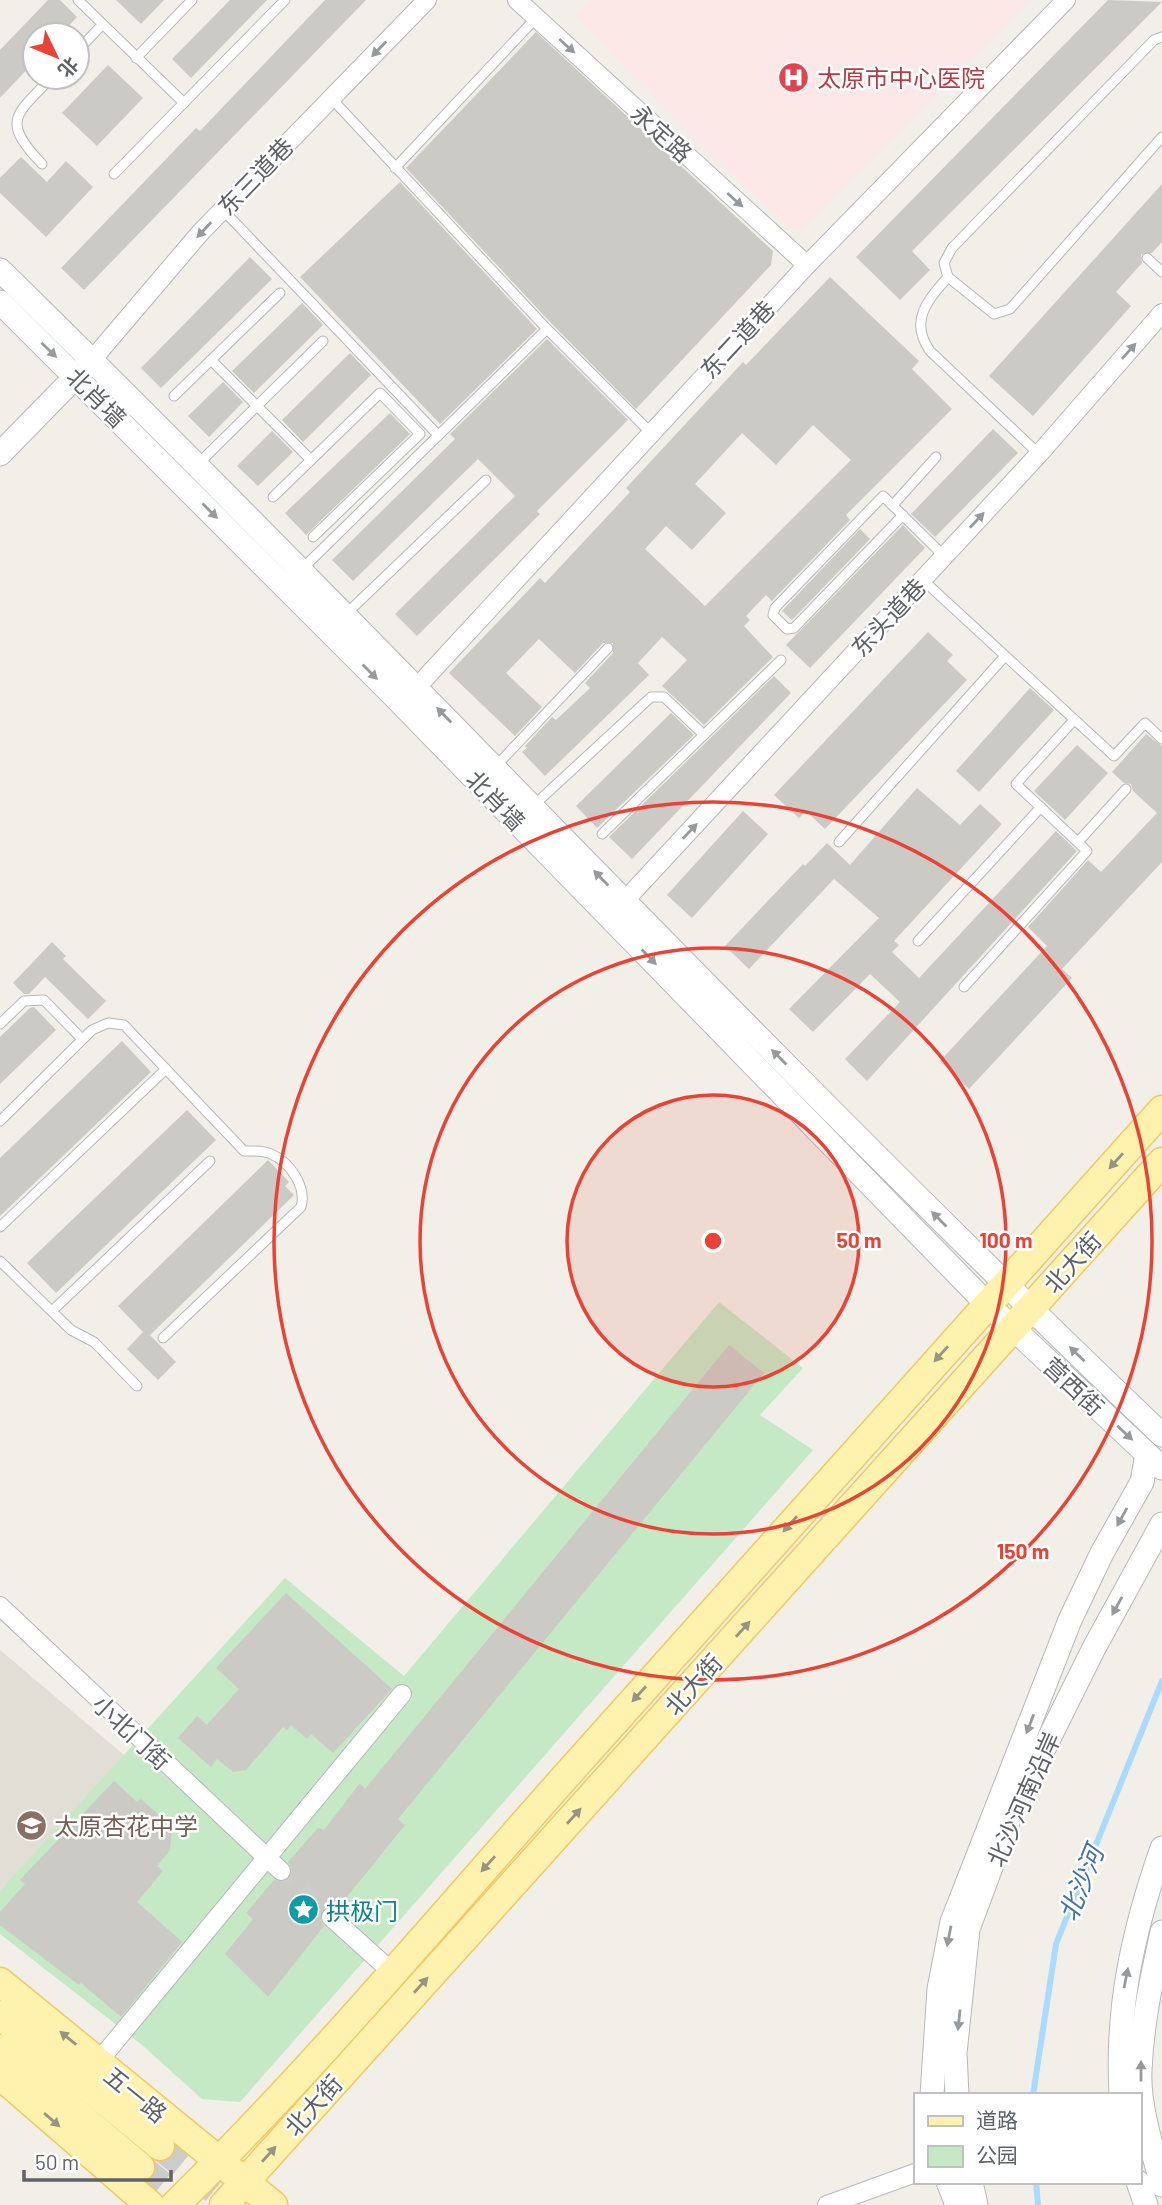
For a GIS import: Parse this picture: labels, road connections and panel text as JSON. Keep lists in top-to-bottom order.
{
  "streets": {
    "main road": ["北大街", "五一路"],
    "street": [
      "永定路",
      "东三道巷",
      "东二道巷",
      "北肖墙",
      "东头道巷",
      "营西街",
      "小北门街",
      "北沙河南沿岸"
    ]
  },
  "crossings": [
    ["永定路", "东二道巷"],
    ["东三道巷", "北肖墙"],
    ["北肖墙", "东头道巷"],
    ["北肖墙", "营西街"],
    ["北大街", "营西街"],
    ["北大街", "五一路"]
  ],
  "one_way": ["永定路", "东三道巷", "东头道巷"],
  "water": ["北沙河"],
  "places": {
    "hospital": ["太原市中心医院"],
    "school or university": ["太原杏花中学"],
    "place": ["拱极门"]
  },
  "legend": ["道路", "公园"],
  "scale_bar": "50 m",
  "north": "bottom right",
  "rings": ["50 m", "100 m", "150 m"]
}
